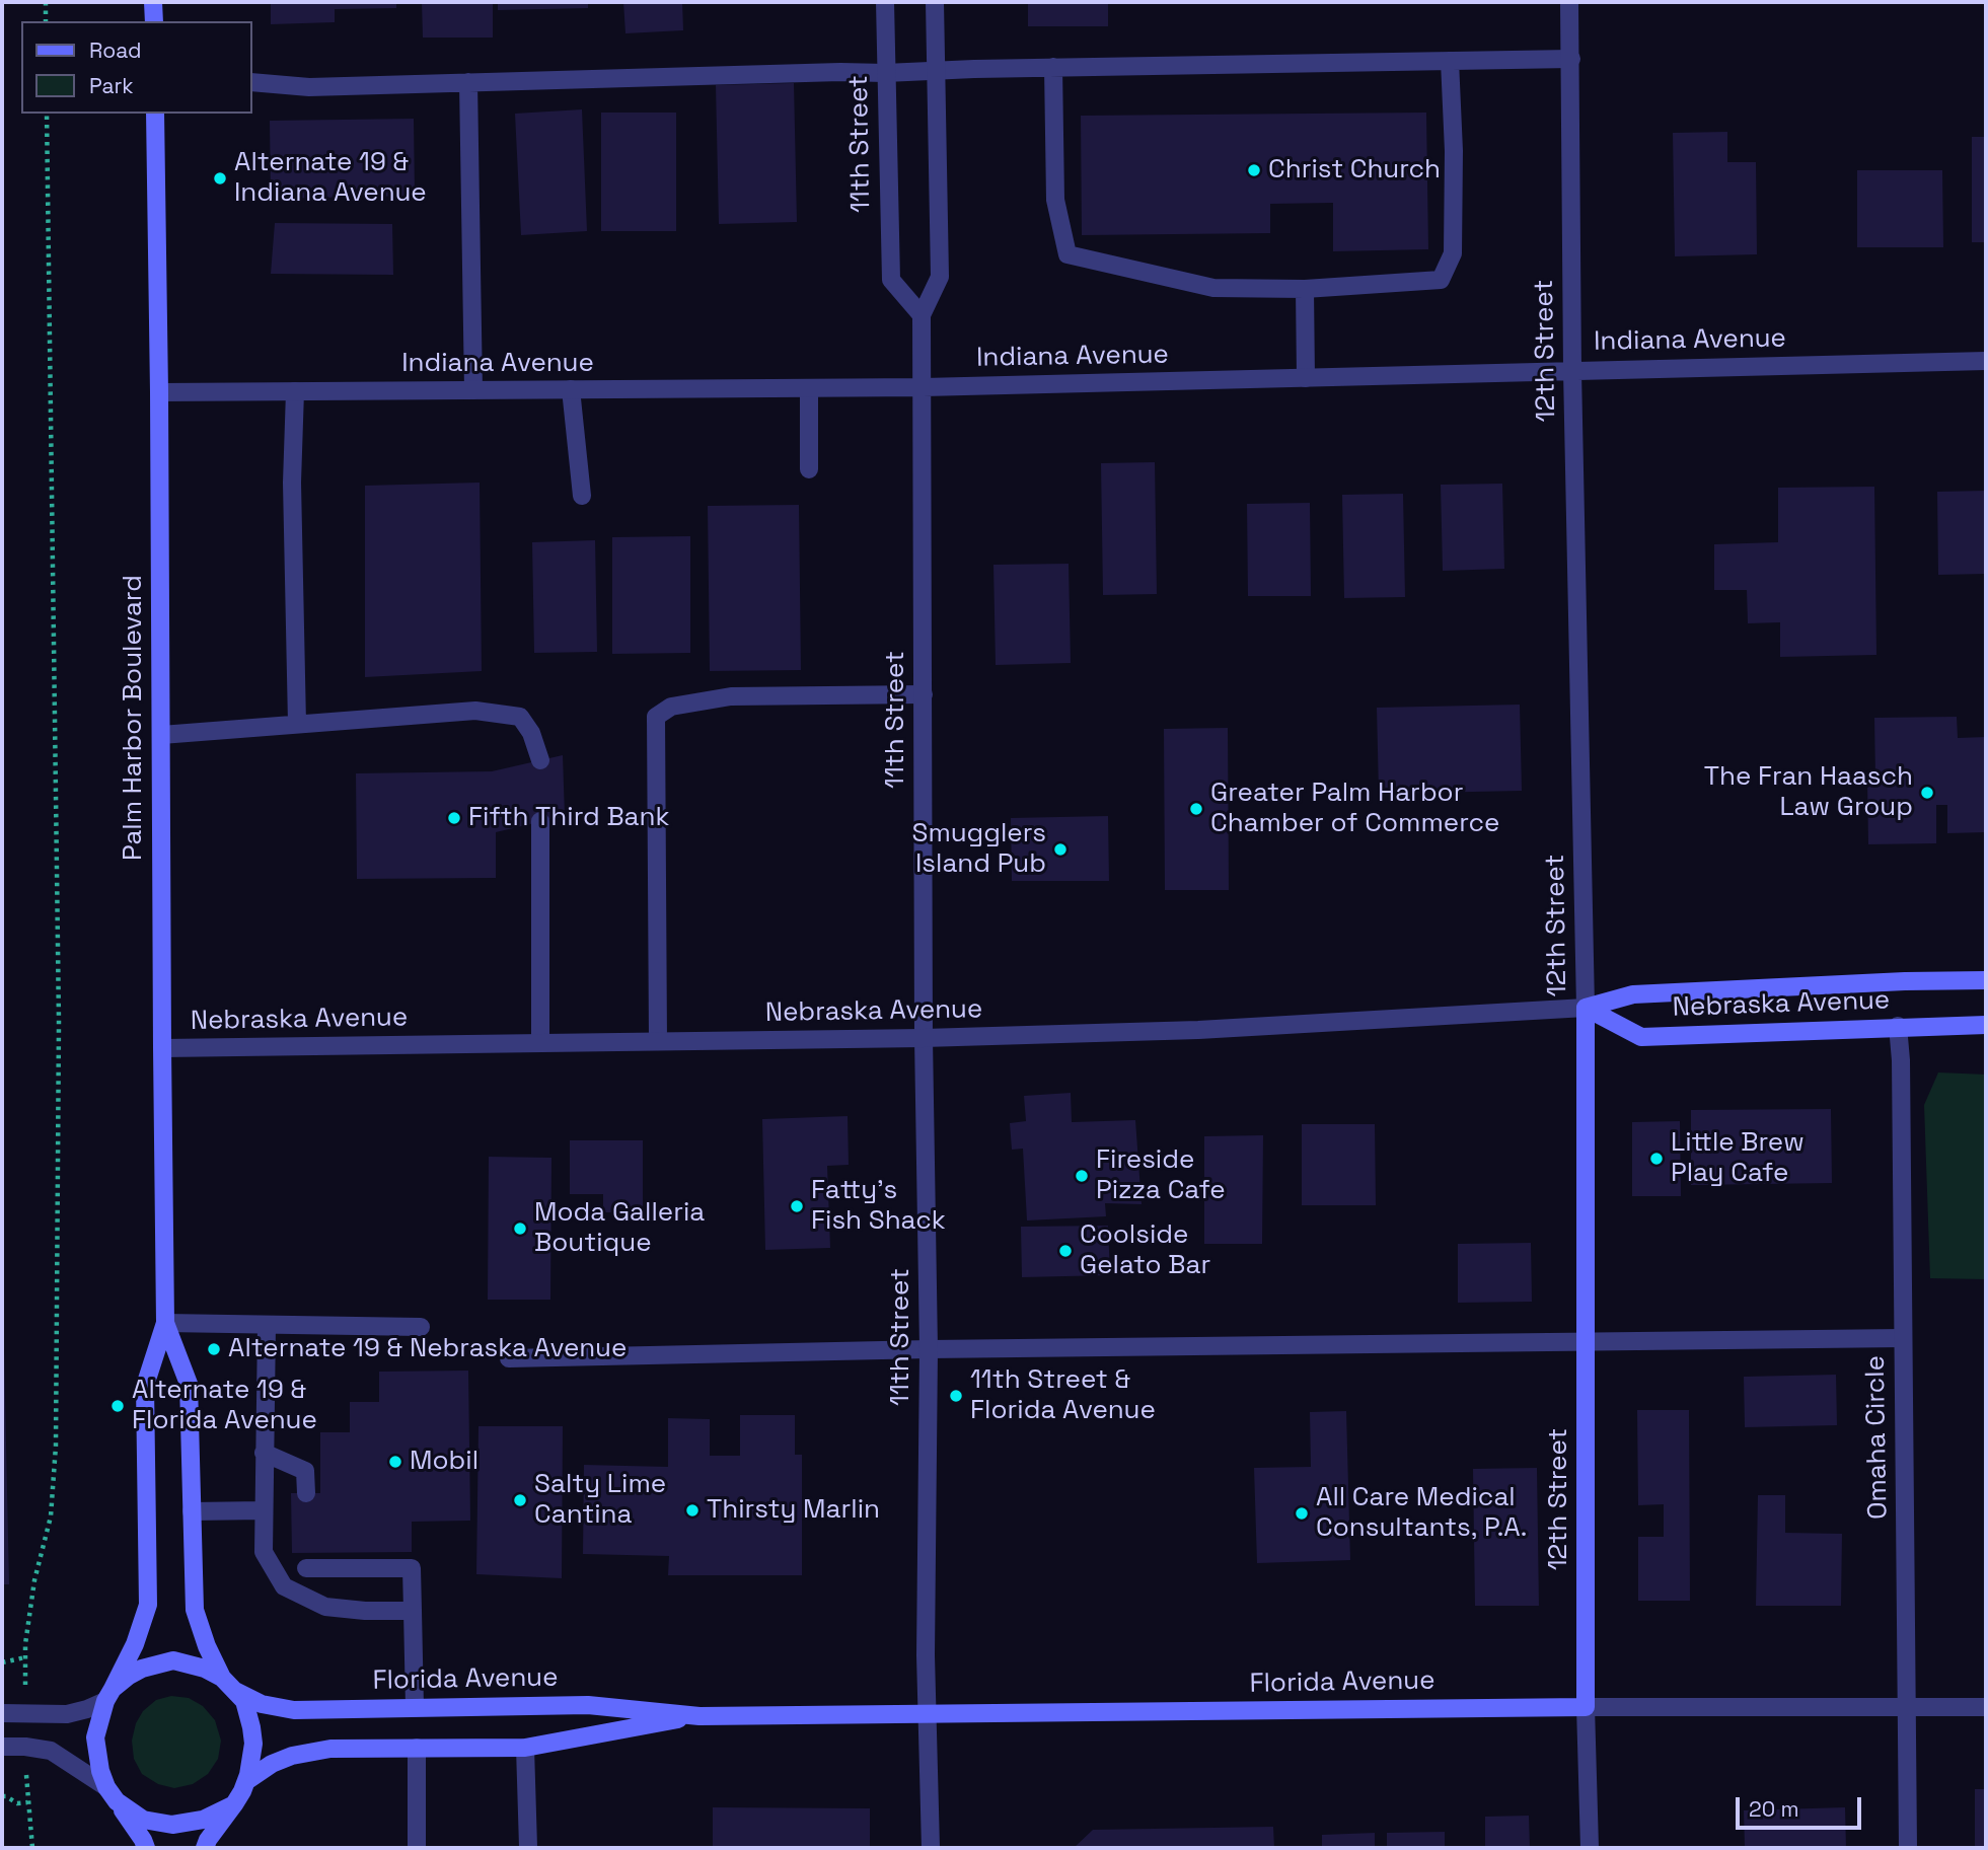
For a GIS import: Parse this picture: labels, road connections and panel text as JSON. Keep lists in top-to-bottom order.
{
  "streets": {
    "main road": [
      "12th Street",
      "Palm Harbor Boulevard",
      "Nebraska Avenue",
      "Florida Avenue"
    ],
    "street": ["11th Street", "Indiana Avenue", "Omaha Circle"]
  },
  "crossings": [
    ["11th Street", "Indiana Avenue"],
    ["11th Street", "Nebraska Avenue"],
    ["11th Street", "Florida Avenue"],
    ["Indiana Avenue", "12th Street"],
    ["Indiana Avenue", "Palm Harbor Boulevard"],
    ["12th Street", "Nebraska Avenue"],
    ["12th Street", "Florida Avenue"],
    ["Palm Harbor Boulevard", "Nebraska Avenue"],
    ["Palm Harbor Boulevard", "Florida Avenue"],
    ["Nebraska Avenue", "Omaha Circle"],
    ["Omaha Circle", "Florida Avenue"]
  ],
  "places": [
    "Christ Church",
    "Alternate 19 & Indiana Avenue",
    "The Fran Haasch Law Group",
    "Greater Palm Harbor Chamber of Commerce",
    "Fifth Third Bank",
    "Smugglers Island Pub",
    "Little Brew Play Cafe",
    "Fireside Pizza Cafe",
    "Fatty's Fish Shack",
    "Moda Galleria Boutique",
    "Coolside Gelato Bar",
    "Alternate 19 & Nebraska Avenue",
    "11th Street & Florida Avenue",
    "Alternate 19 & Florida Avenue",
    "Mobil",
    "Salty Lime Cantina",
    "Thirsty Marlin",
    "All Care Medical Consultants, P.A."
  ],
  "legend": ["Road", "Park"],
  "scale_bar": "20 m"
}
